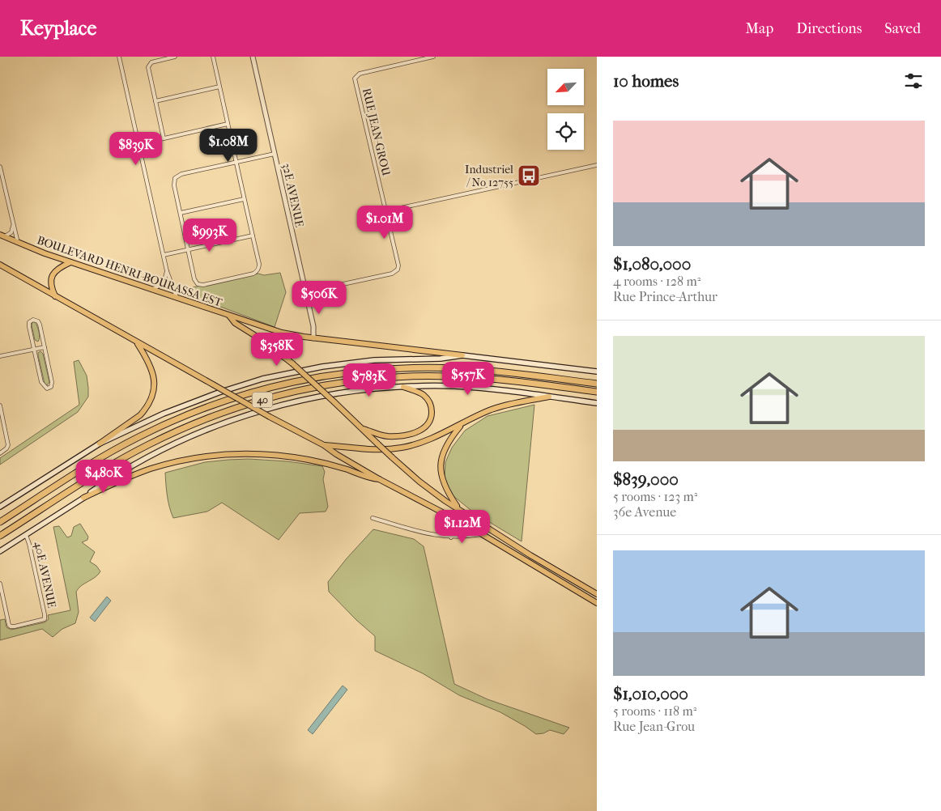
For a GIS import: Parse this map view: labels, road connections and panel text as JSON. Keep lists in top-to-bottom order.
{
  "streets": {
    "highway": ["40"],
    "main road": ["BOULEVARD HENRI-BOURASSA EST"],
    "street": ["RUE JEAN-GROU", "32E AVENUE", "40E AVENUE"]
  },
  "crossings": [
    ["RUE JEAN-GROU", "32E AVENUE"]
  ],
  "places": {
    "bus stop": ["Industriel / No 12755"]
  },
  "north": "bottom left",
  "page": {
    "header": "Keyplace",
    "nav": ["Map", "Directions", "Saved"],
    "heading": "10 homes",
    "list": [
      {
        "name": "$1,080,000",
        "note": "4 rooms · 128 m² · Rue Prince-Arthur"
      },
      {
        "name": "$839,000",
        "note": "5 rooms · 123 m² · 36e Avenue"
      },
      {
        "name": "$1,010,000",
        "note": "5 rooms · 118 m² · Rue Jean-Grou"
      }
    ],
    "price": [
      "$1.08M",
      "$839K",
      "$1.01M",
      "$993K",
      "$506K",
      "$358K",
      "$557K",
      "$783K",
      "$480K",
      "$1.12M"
    ]
  }
}
